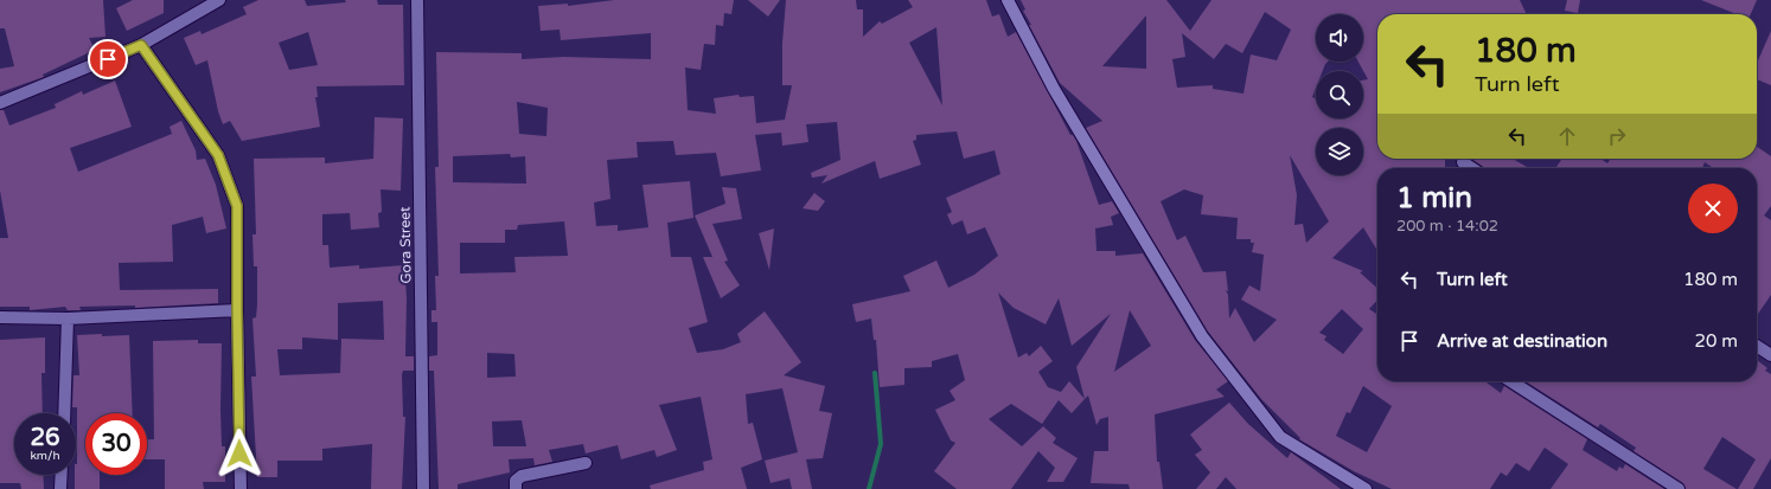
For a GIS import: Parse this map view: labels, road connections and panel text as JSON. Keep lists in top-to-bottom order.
{
  "streets": {
    "street": ["Gora Street"]
  },
  "page": {
    "turn": ["180 m", "Turn left"],
    "heading": ["1 min", "200 m · 14:02"],
    "list": [
      {
        "name": "Turn left",
        "value": "180 m"
      },
      {
        "name": "Arrive at destination",
        "value": "20 m"
      }
    ],
    "speed": "26 km/h",
    "limit": "30"
  }
}
